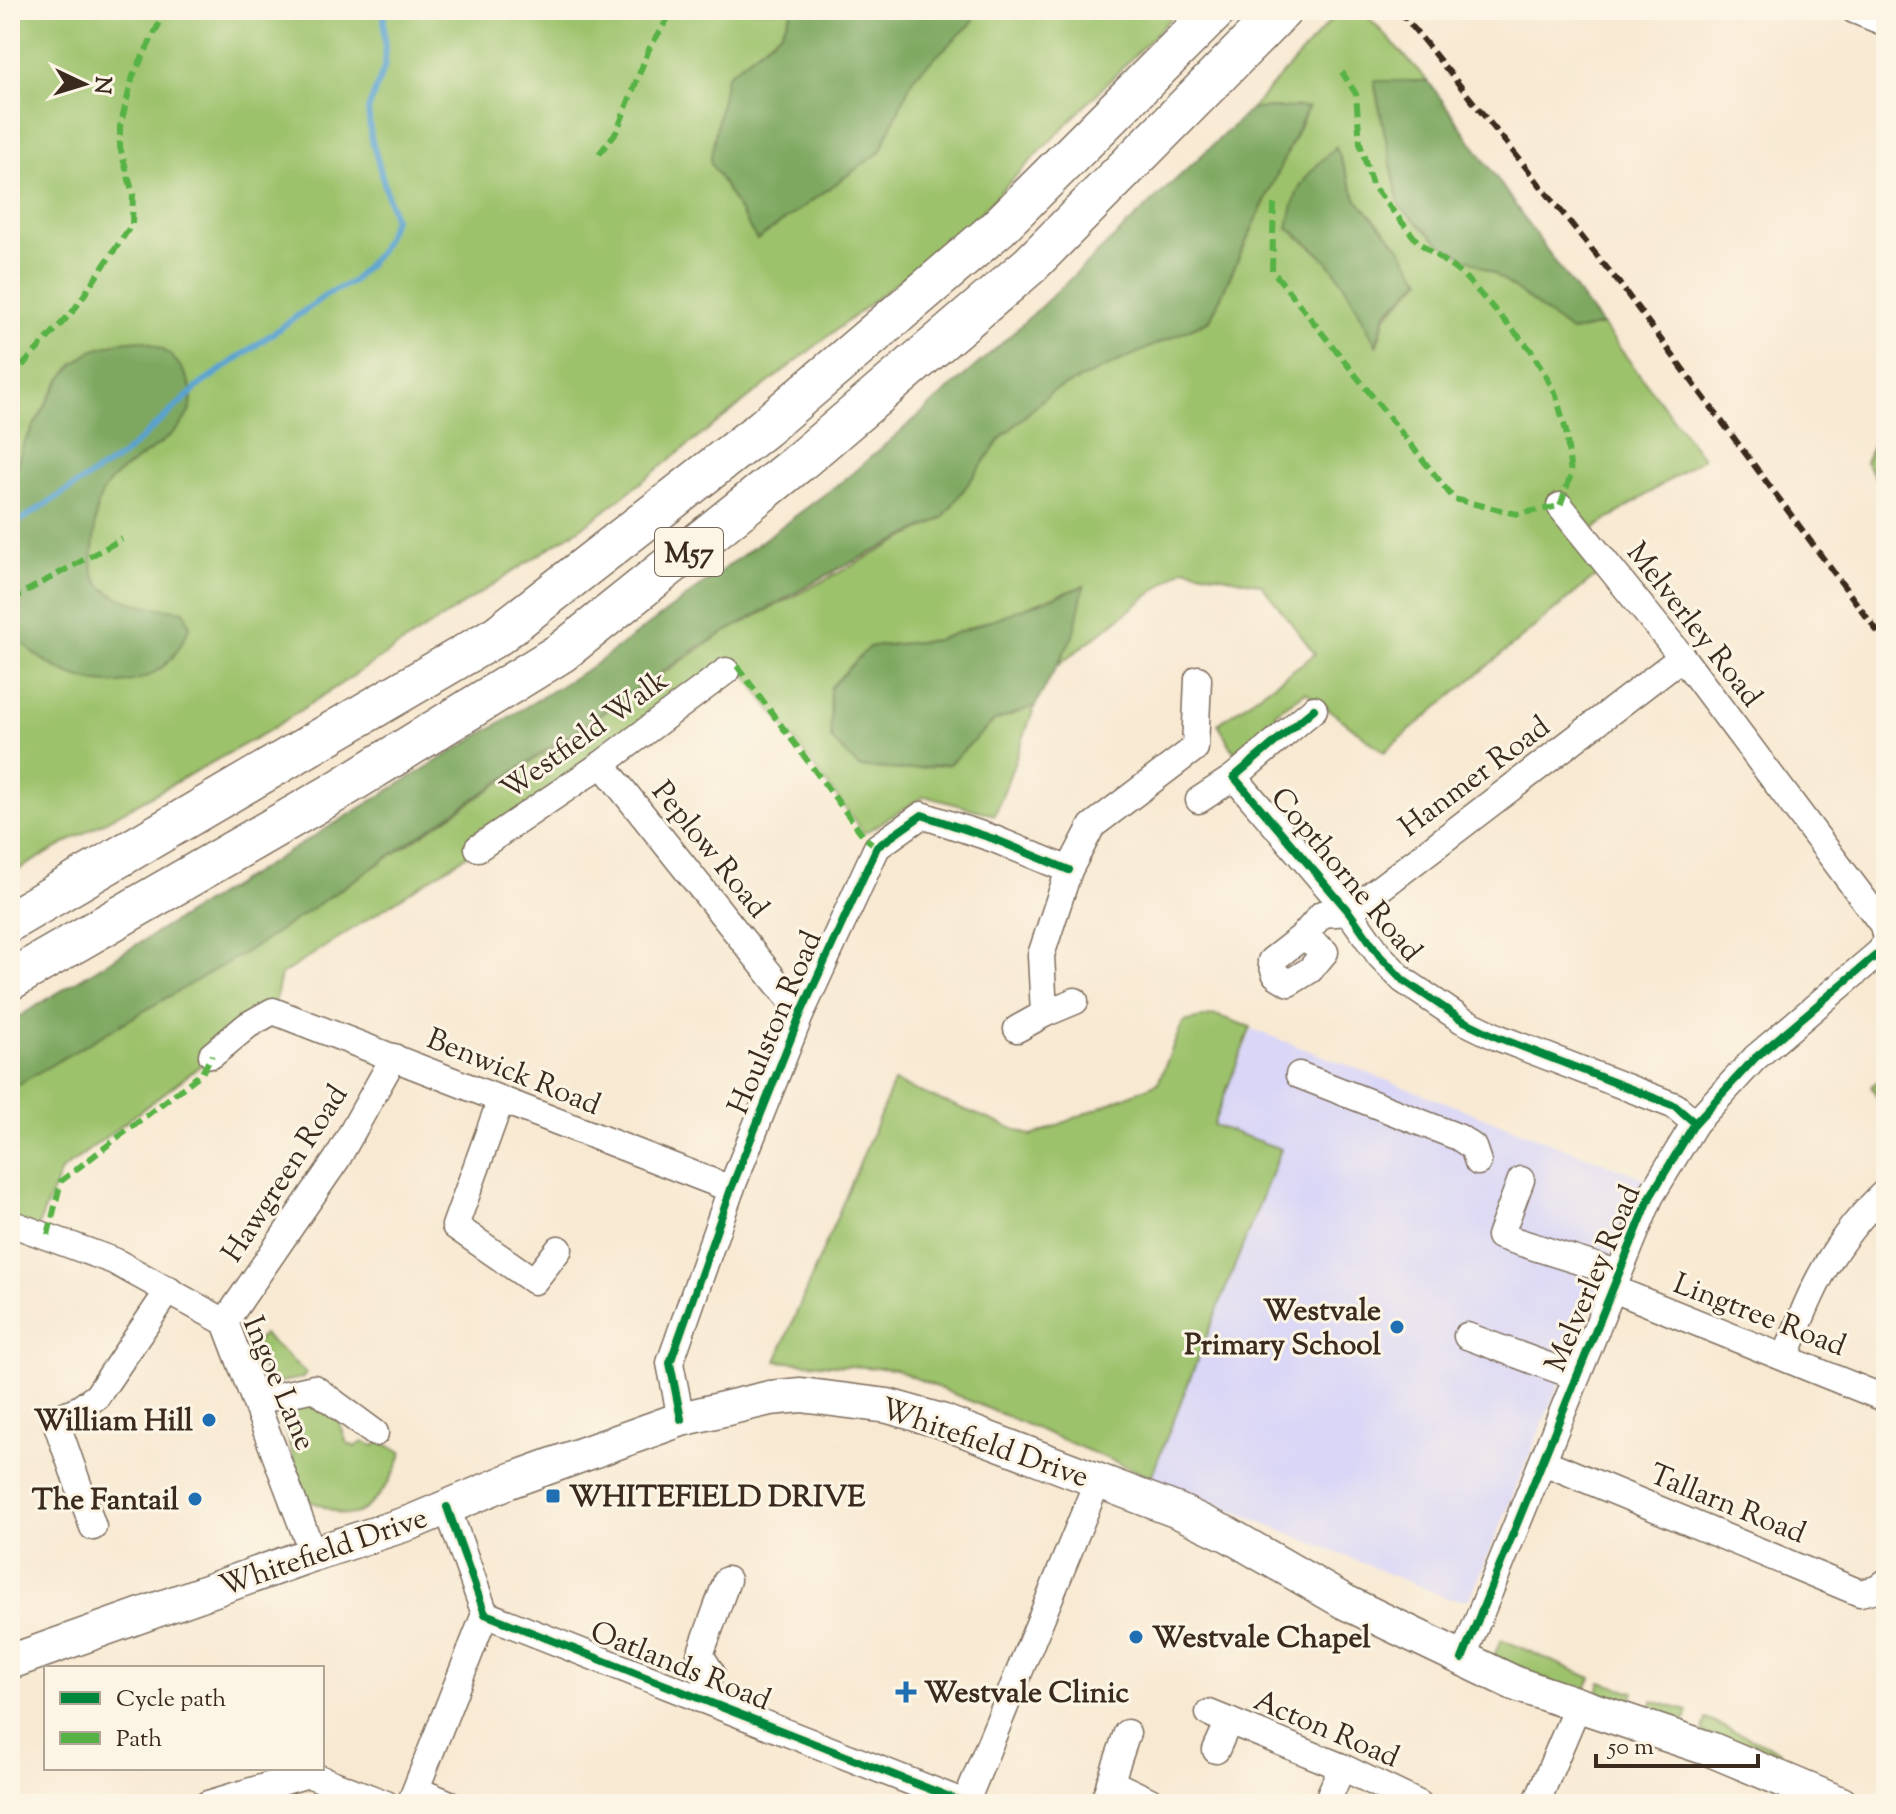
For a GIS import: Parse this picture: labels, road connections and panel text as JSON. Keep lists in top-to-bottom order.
{
  "streets": {
    "highway": ["M57"],
    "main road": ["Whitefield Drive"],
    "street": [
      "Melverley Road",
      "Westfield Walk",
      "Hanmer Road",
      "Peplow Road",
      "Copthorne Road",
      "Houlston Road",
      "Benwick Road",
      "Hawgreen Road",
      "Lingtree Road",
      "Ingoe Lane",
      "Tallarn Road",
      "Oatlands Road",
      "Acton Road"
    ]
  },
  "crossings": [
    ["Melverley Road", "Hanmer Road"],
    ["Melverley Road", "Copthorne Road"],
    ["Melverley Road", "Lingtree Road"],
    ["Melverley Road", "Whitefield Drive"],
    ["Melverley Road", "Tallarn Road"],
    ["Westfield Walk", "Peplow Road"],
    ["Hanmer Road", "Copthorne Road"],
    ["Peplow Road", "Houlston Road"],
    ["Houlston Road", "Benwick Road"],
    ["Houlston Road", "Whitefield Drive"],
    ["Benwick Road", "Hawgreen Road"],
    ["Hawgreen Road", "Ingoe Lane"],
    ["Ingoe Lane", "Whitefield Drive"]
  ],
  "places": {
    "other": [
      "Westvale Primary School",
      "William Hill",
      "The Fantail",
      "Westvale Chapel"
    ],
    "transit": ["WHITEFIELD DRIVE"],
    "health": ["Westvale Clinic"]
  },
  "legend": ["Cycle path", "Path"],
  "scale_bar": "50 m",
  "north": "right"
}
